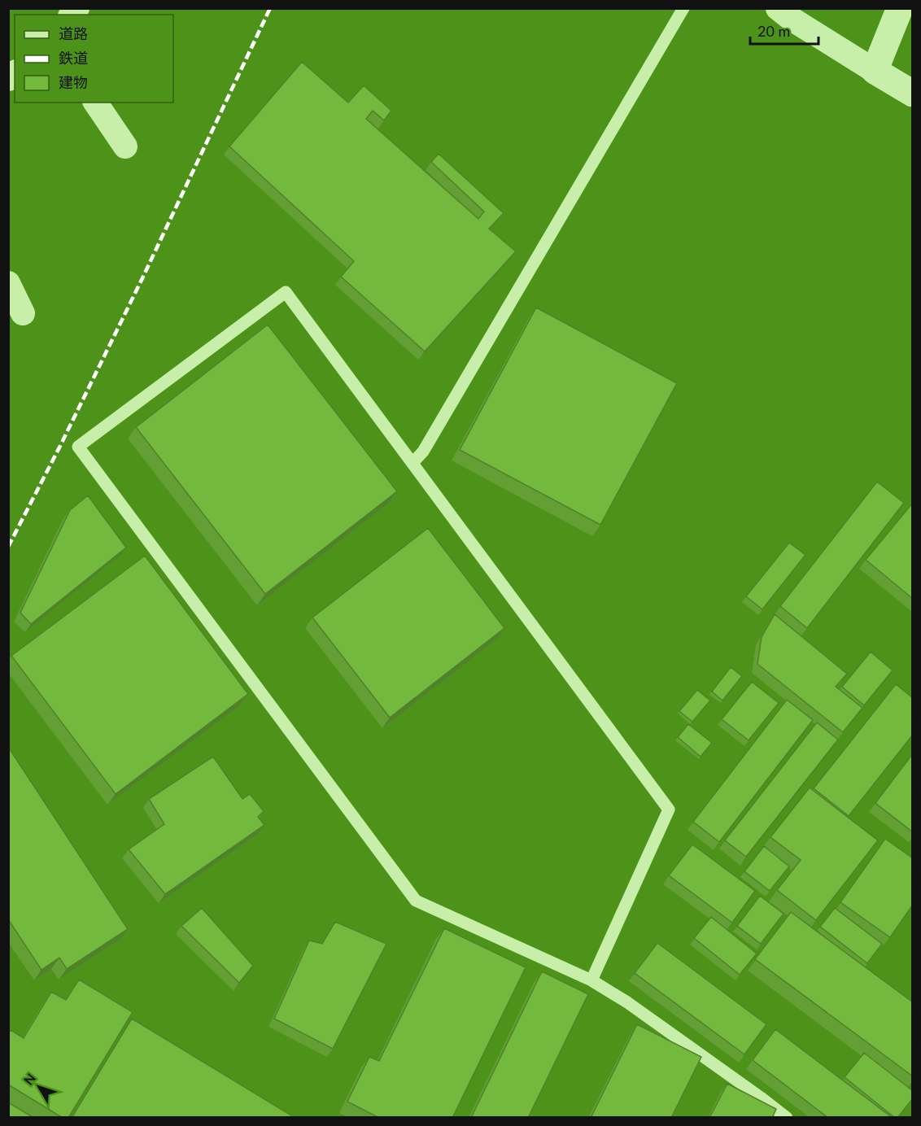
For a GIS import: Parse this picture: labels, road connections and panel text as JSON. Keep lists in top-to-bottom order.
{
  "legend": ["道路", "鉄道", "建物"],
  "scale_bar": "20 m",
  "north": "top left"
}
